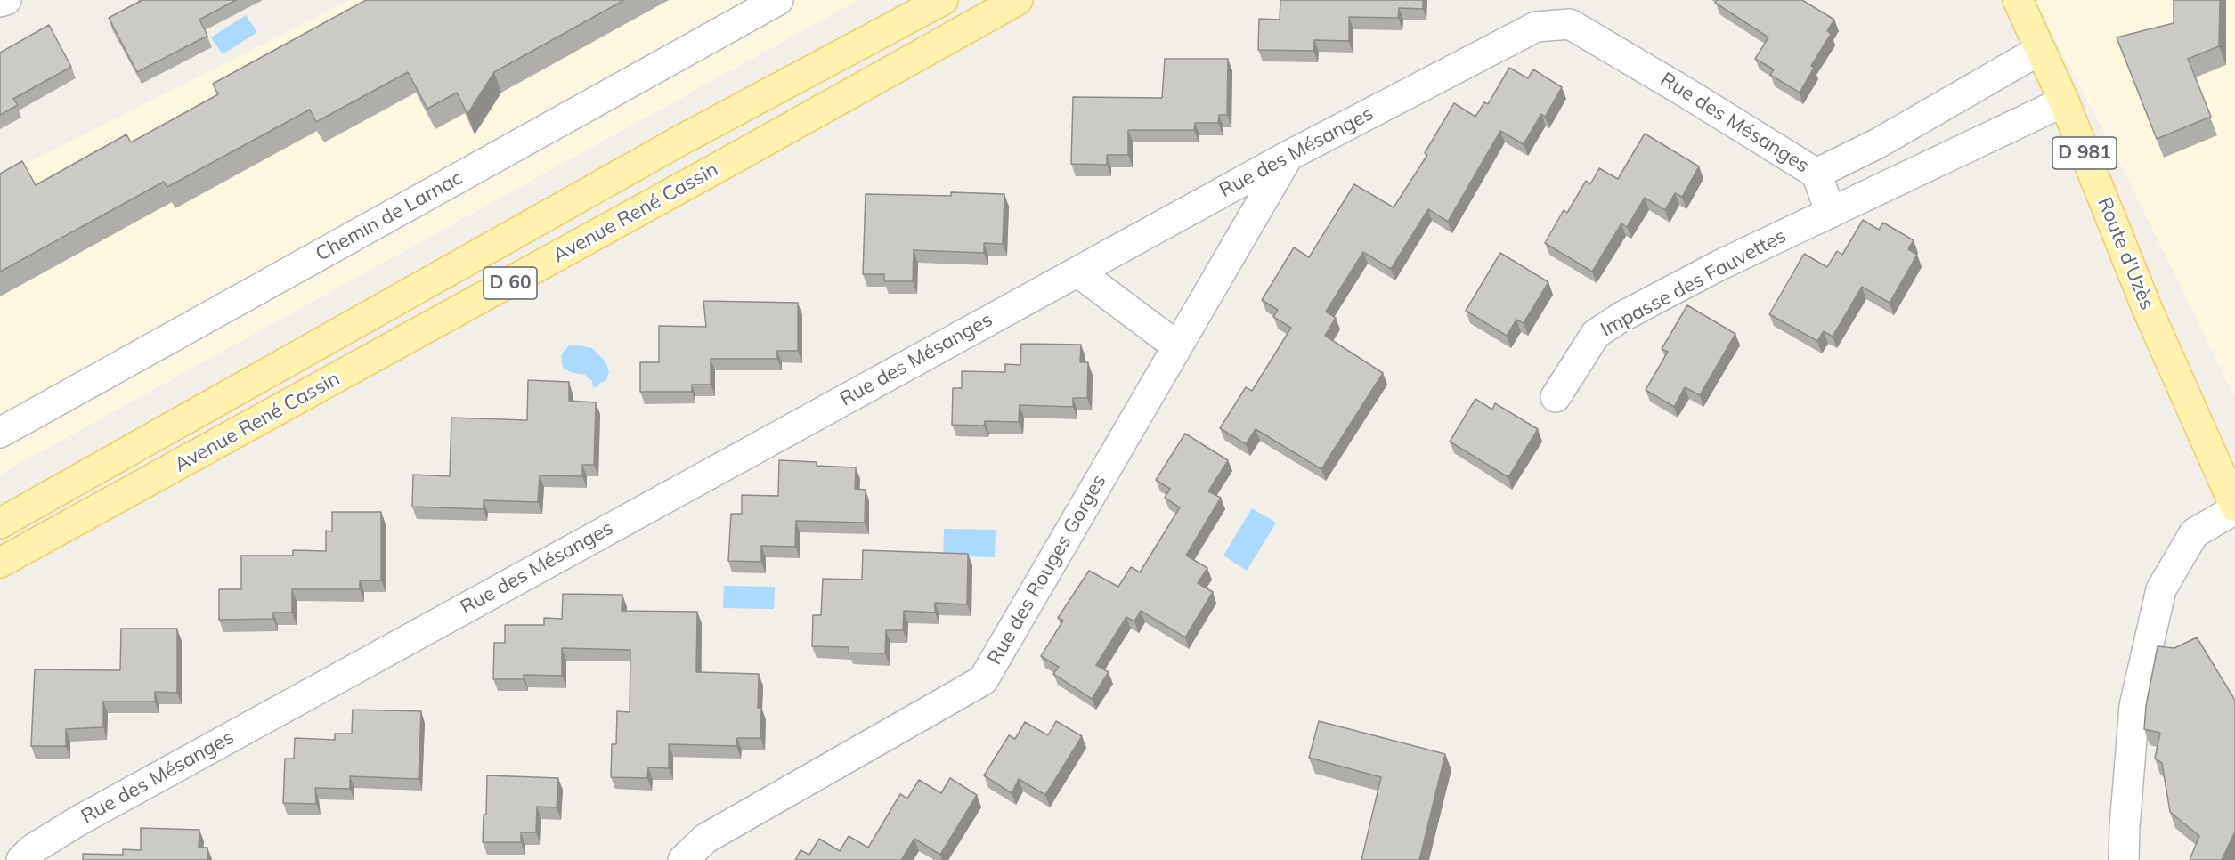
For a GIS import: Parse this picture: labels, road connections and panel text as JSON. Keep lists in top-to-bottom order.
{
  "streets": {
    "main road": [
      "D 981",
      "Avenue René Cassin",
      "Route d'Uzès",
      "D 60"
    ],
    "street": [
      "Rue des Mésanges",
      "Chemin de Larnac",
      "Impasse des Fauvettes",
      "Rue des Rouges Gorges"
    ]
  },
  "crossings": [
    ["Rue des Mésanges", "Route d'Uzès"],
    ["Rue des Mésanges", "Impasse des Fauvettes"],
    ["Rue des Mésanges", "Rue des Rouges Gorges"]
  ]
}
